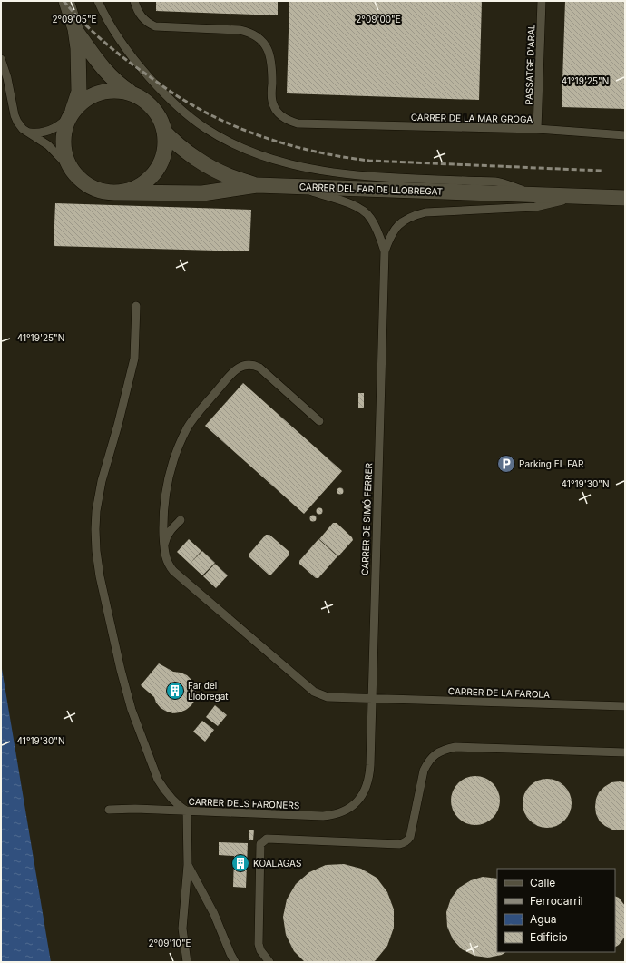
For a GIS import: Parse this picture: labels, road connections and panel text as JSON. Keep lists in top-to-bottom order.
{
  "streets": {
    "street": ["CARRER DEL FAR DE LLOBREGAT"],
    "lane": [
      "PASSATGE D'ARAL",
      "CARRER DE LA MAR GROGA",
      "CARRER DE SIMÓ FERRER",
      "CARRER DE LA FAROLA",
      "CARRER DELS FARONERS"
    ]
  },
  "crossings": [
    ["PASSATGE D'ARAL", "CARRER DE LA MAR GROGA"],
    ["CARRER DE SIMÓ FERRER", "CARRER DE LA FAROLA"],
    ["CARRER DE SIMÓ FERRER", "CARRER DELS FARONERS"]
  ],
  "places": {
    "parking": ["Parking EL FAR"],
    "building": ["Far del Llobregat", "KOALAGAS"]
  },
  "legend": [
    "Calle",
    "Ferrocarril",
    "Agua",
    "Edificio"
  ],
  "coordinates": [
    "2°09'05\"E",
    "2°09'00\"E",
    "41°19'25\"N",
    "41°19'30\"N",
    "2°09'10\"E"
  ]
}
